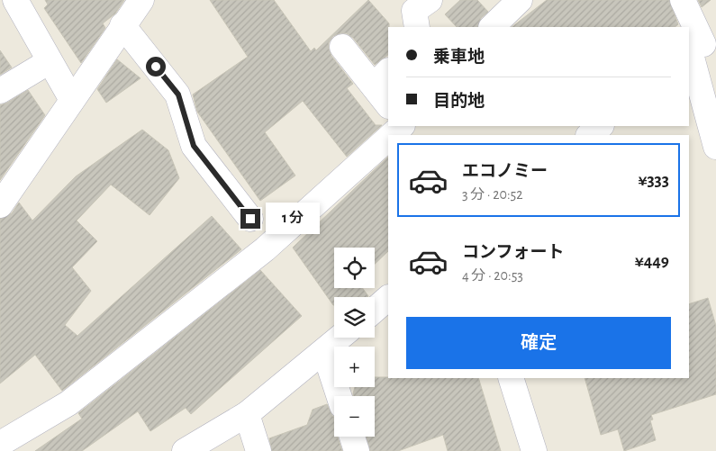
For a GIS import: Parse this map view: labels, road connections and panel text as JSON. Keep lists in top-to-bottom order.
{
  "page": {
    "banner": ["乗車地", "目的地"],
    "list": [
      {
        "name": "エコノミー",
        "note": "3 分 · 20:52",
        "value": "¥333"
      },
      {
        "name": "コンフォート",
        "note": "4 分 · 20:53",
        "value": "¥449"
      }
    ],
    "bubble": "1 分",
    "map_buttons": ["+", "−"],
    "buttons": "確定"
  }
}
